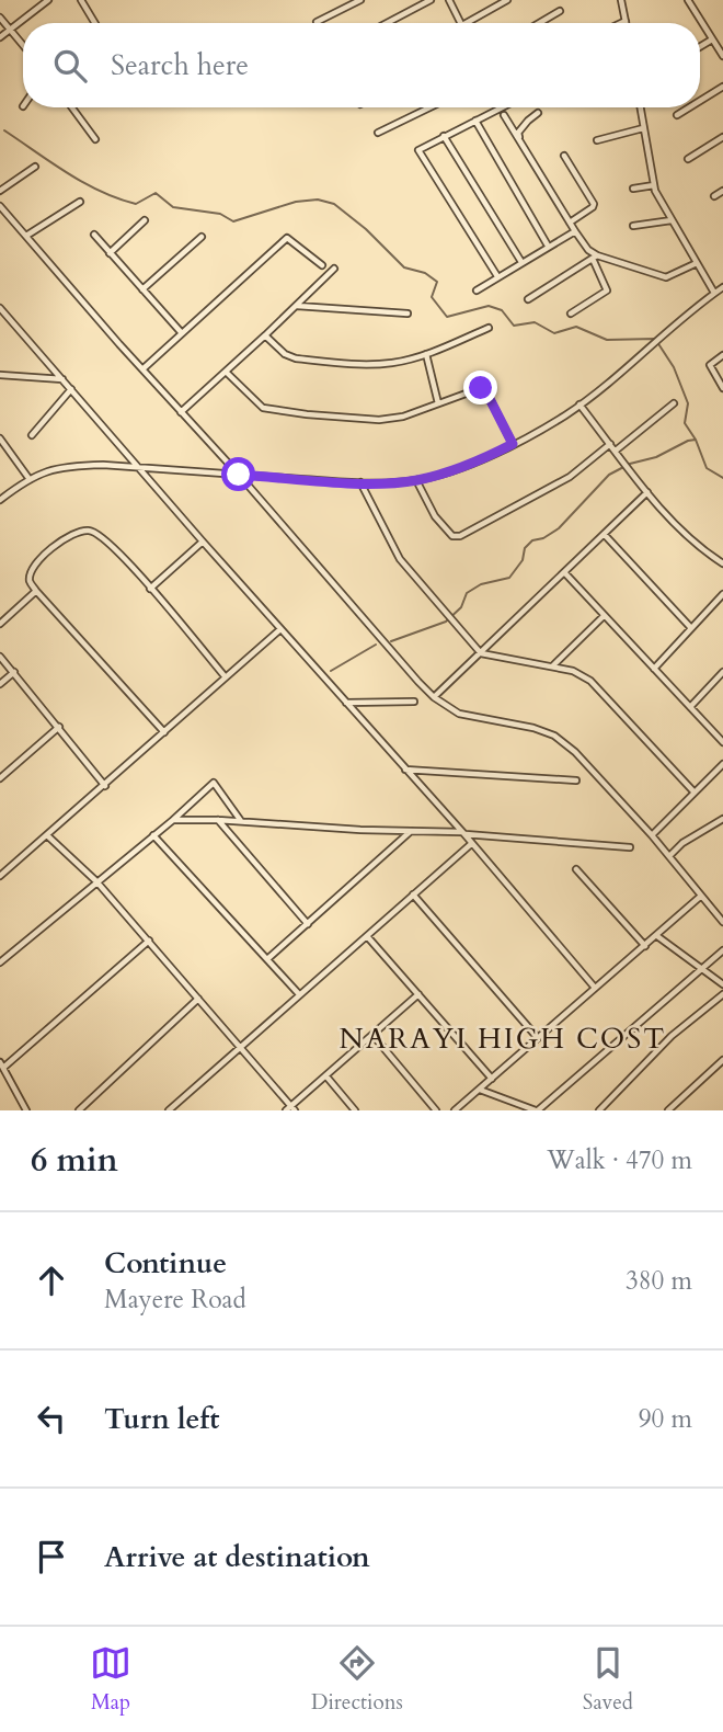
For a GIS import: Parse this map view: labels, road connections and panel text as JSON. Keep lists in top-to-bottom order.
{
  "districts": ["NARAYI HIGH COST"],
  "page": {
    "search": "Search here",
    "heading": ["6 min", "Walk · 470 m"],
    "list": [
      ["Continue", "Mayere Road", "380 m"],
      ["Turn left", "90 m"],
      "Arrive at destination"
    ],
    "nav": ["Map", "Directions", "Saved"]
  }
}
